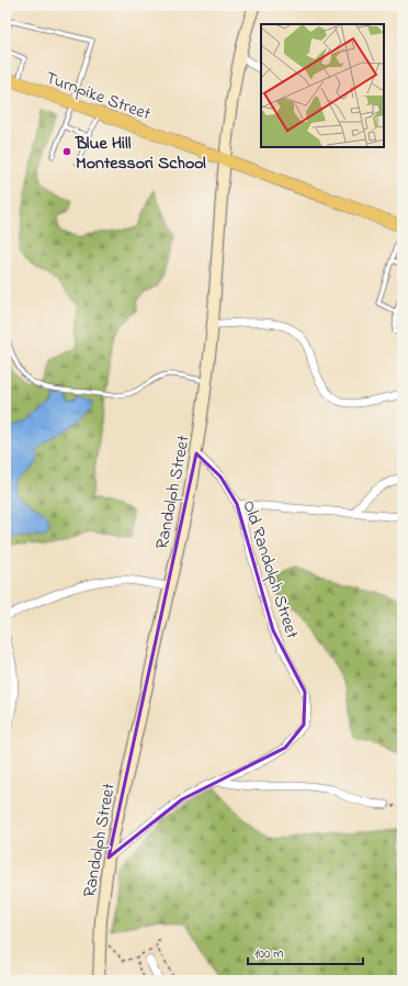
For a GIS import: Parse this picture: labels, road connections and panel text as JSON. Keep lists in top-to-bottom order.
{
  "streets": {
    "main road": ["Turnpike Street", "Randolph Street"],
    "street": ["Old Randolph Street"]
  },
  "crossings": [
    ["Turnpike Street", "Randolph Street"],
    ["Randolph Street", "Old Randolph Street"]
  ],
  "places": ["Blue Hill Montessori School"],
  "scale_bar": "100 m"
}
